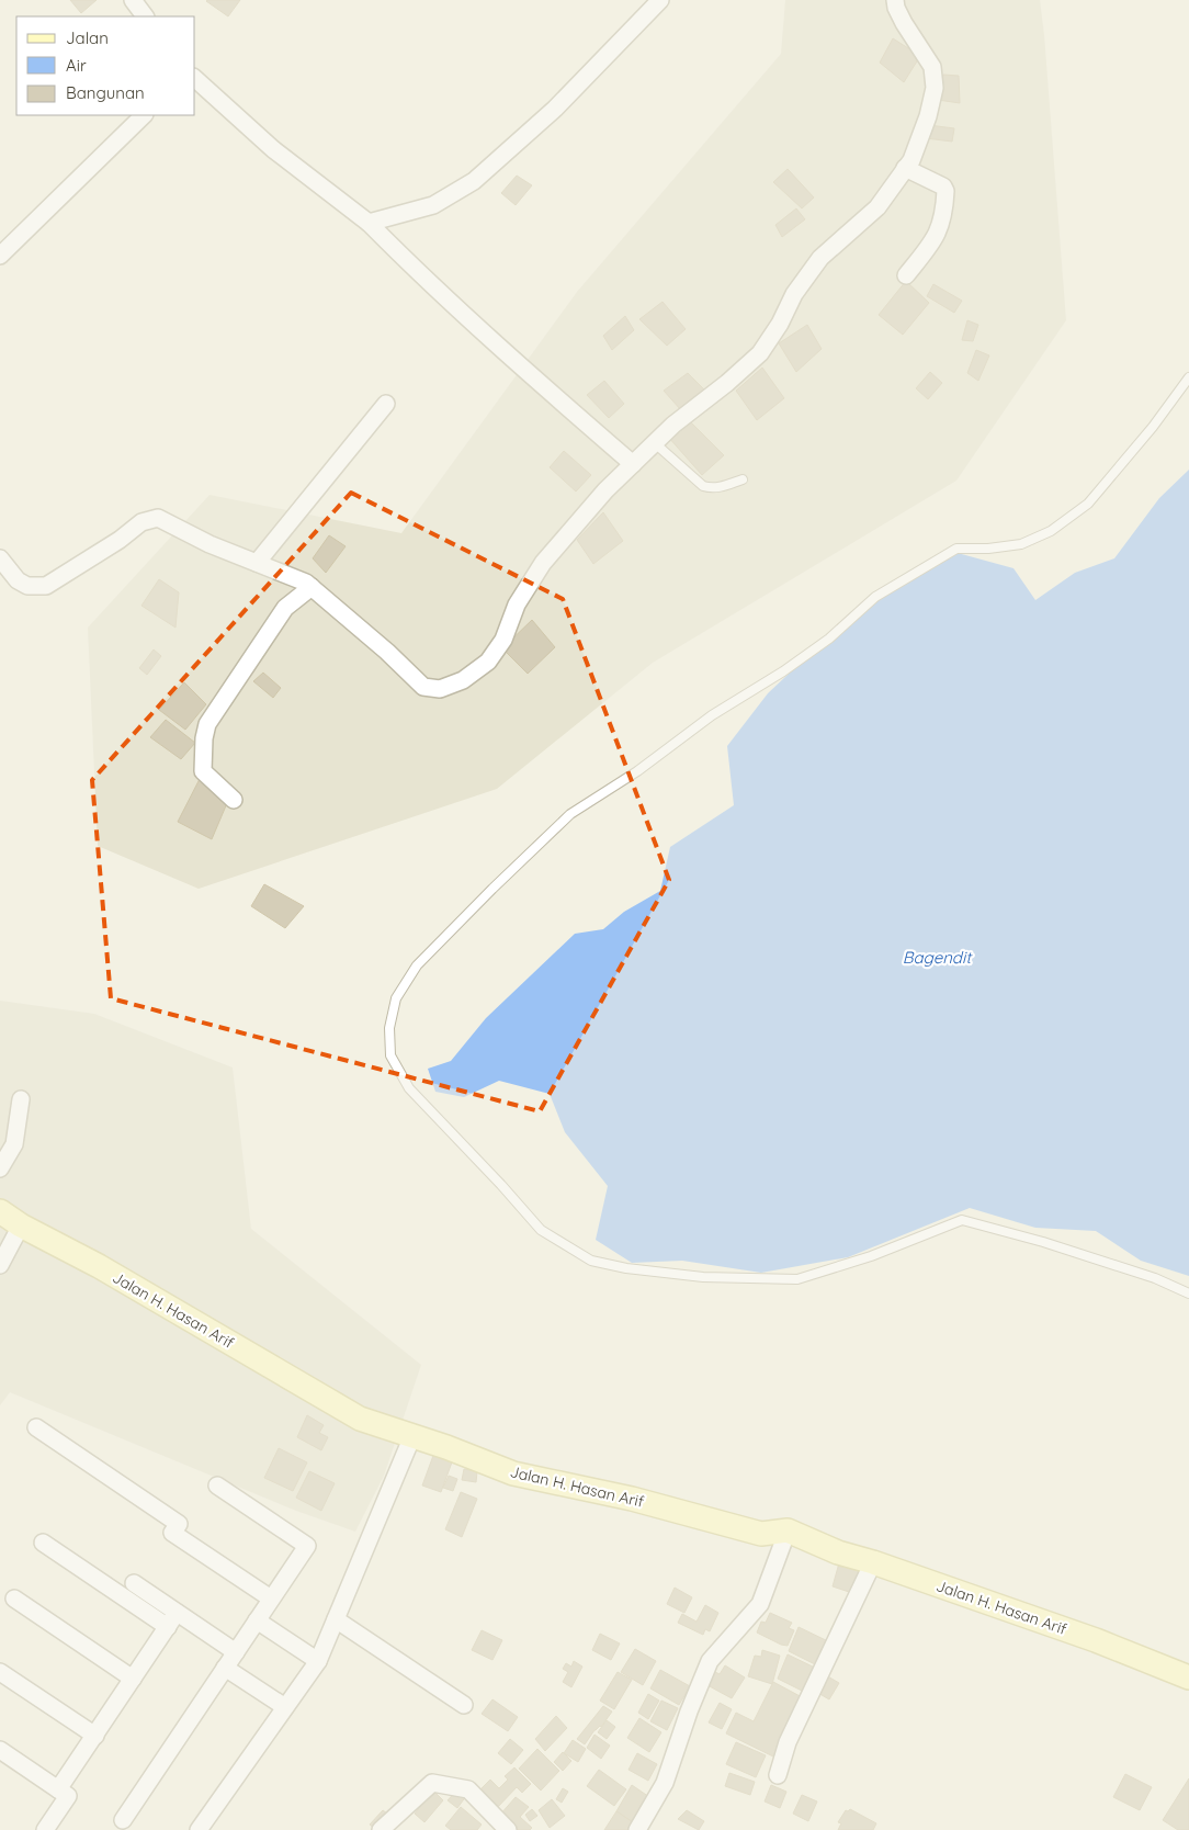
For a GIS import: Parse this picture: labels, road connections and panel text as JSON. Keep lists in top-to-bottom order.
{
  "streets": {
    "main road": ["Jalan H. Hasan Arif"]
  },
  "water": ["Bagendit"],
  "legend": ["Jalan", "Air", "Bangunan"]
}
